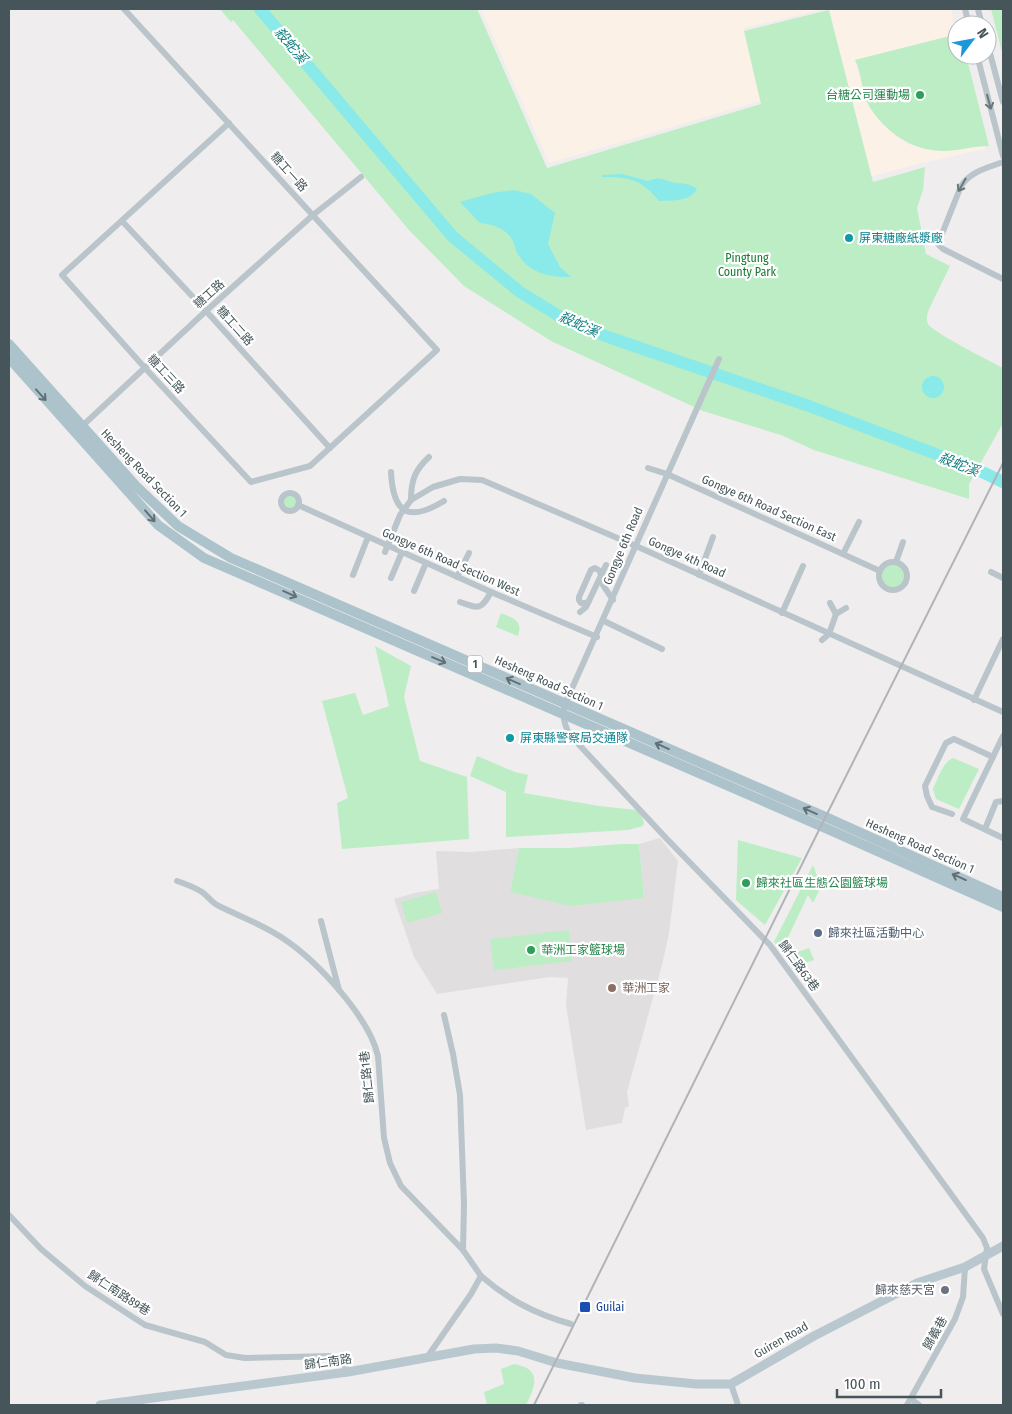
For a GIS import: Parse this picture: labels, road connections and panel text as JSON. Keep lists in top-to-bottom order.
{
  "streets": {
    "main road": ["Hesheng Road Section 1", "1"],
    "street": [
      "糖工一路",
      "糖工路",
      "糖工二路",
      "糖工三路",
      "Gongye 6th Road Section East",
      "Gongye 6th Road",
      "Gongye 4th Road",
      "Gongye 6th Road Section West",
      "歸仁路63巷",
      "歸仁路1巷",
      "歸仁南路89巷",
      "歸義巷",
      "Guiren Road",
      "歸仁南路"
    ]
  },
  "crossings": [
    ["糖工一路", "糖工路"],
    ["糖工一路", "糖工三路"],
    ["糖工路", "糖工二路"],
    ["糖工路", "糖工三路"],
    ["糖工路", "Hesheng Road Section 1"],
    ["糖工二路", "糖工三路"],
    ["Hesheng Road Section 1", "Gongye 6th Road"],
    ["Hesheng Road Section 1", "歸仁路63巷"],
    ["Gongye 6th Road Section East", "Gongye 6th Road"],
    ["Gongye 6th Road", "Gongye 4th Road"],
    ["Gongye 6th Road", "Gongye 6th Road Section West"],
    ["Gongye 6th Road", "歸仁路63巷"],
    ["Gongye 4th Road", "Gongye 6th Road Section West"],
    ["歸仁路63巷", "Guiren Road"],
    ["歸仁南路89巷", "歸仁南路"],
    ["歸義巷", "Guiren Road"],
    ["Guiren Road", "歸仁南路"]
  ],
  "water": ["殺蛇溪"],
  "parks": ["Pingtung County Park"],
  "places": {
    "other": [
      "台糖公司運動場",
      "屏東糖廠紙漿廠",
      "屏東縣警察局交通隊",
      "歸來社區生態公園籃球場",
      "歸來社區活動中心",
      "華洲工家籃球場",
      "華洲工家",
      "歸來慈天宮"
    ],
    "transit": ["Guilai"]
  },
  "scale_bar": "100 m",
  "north": "top right"
}
